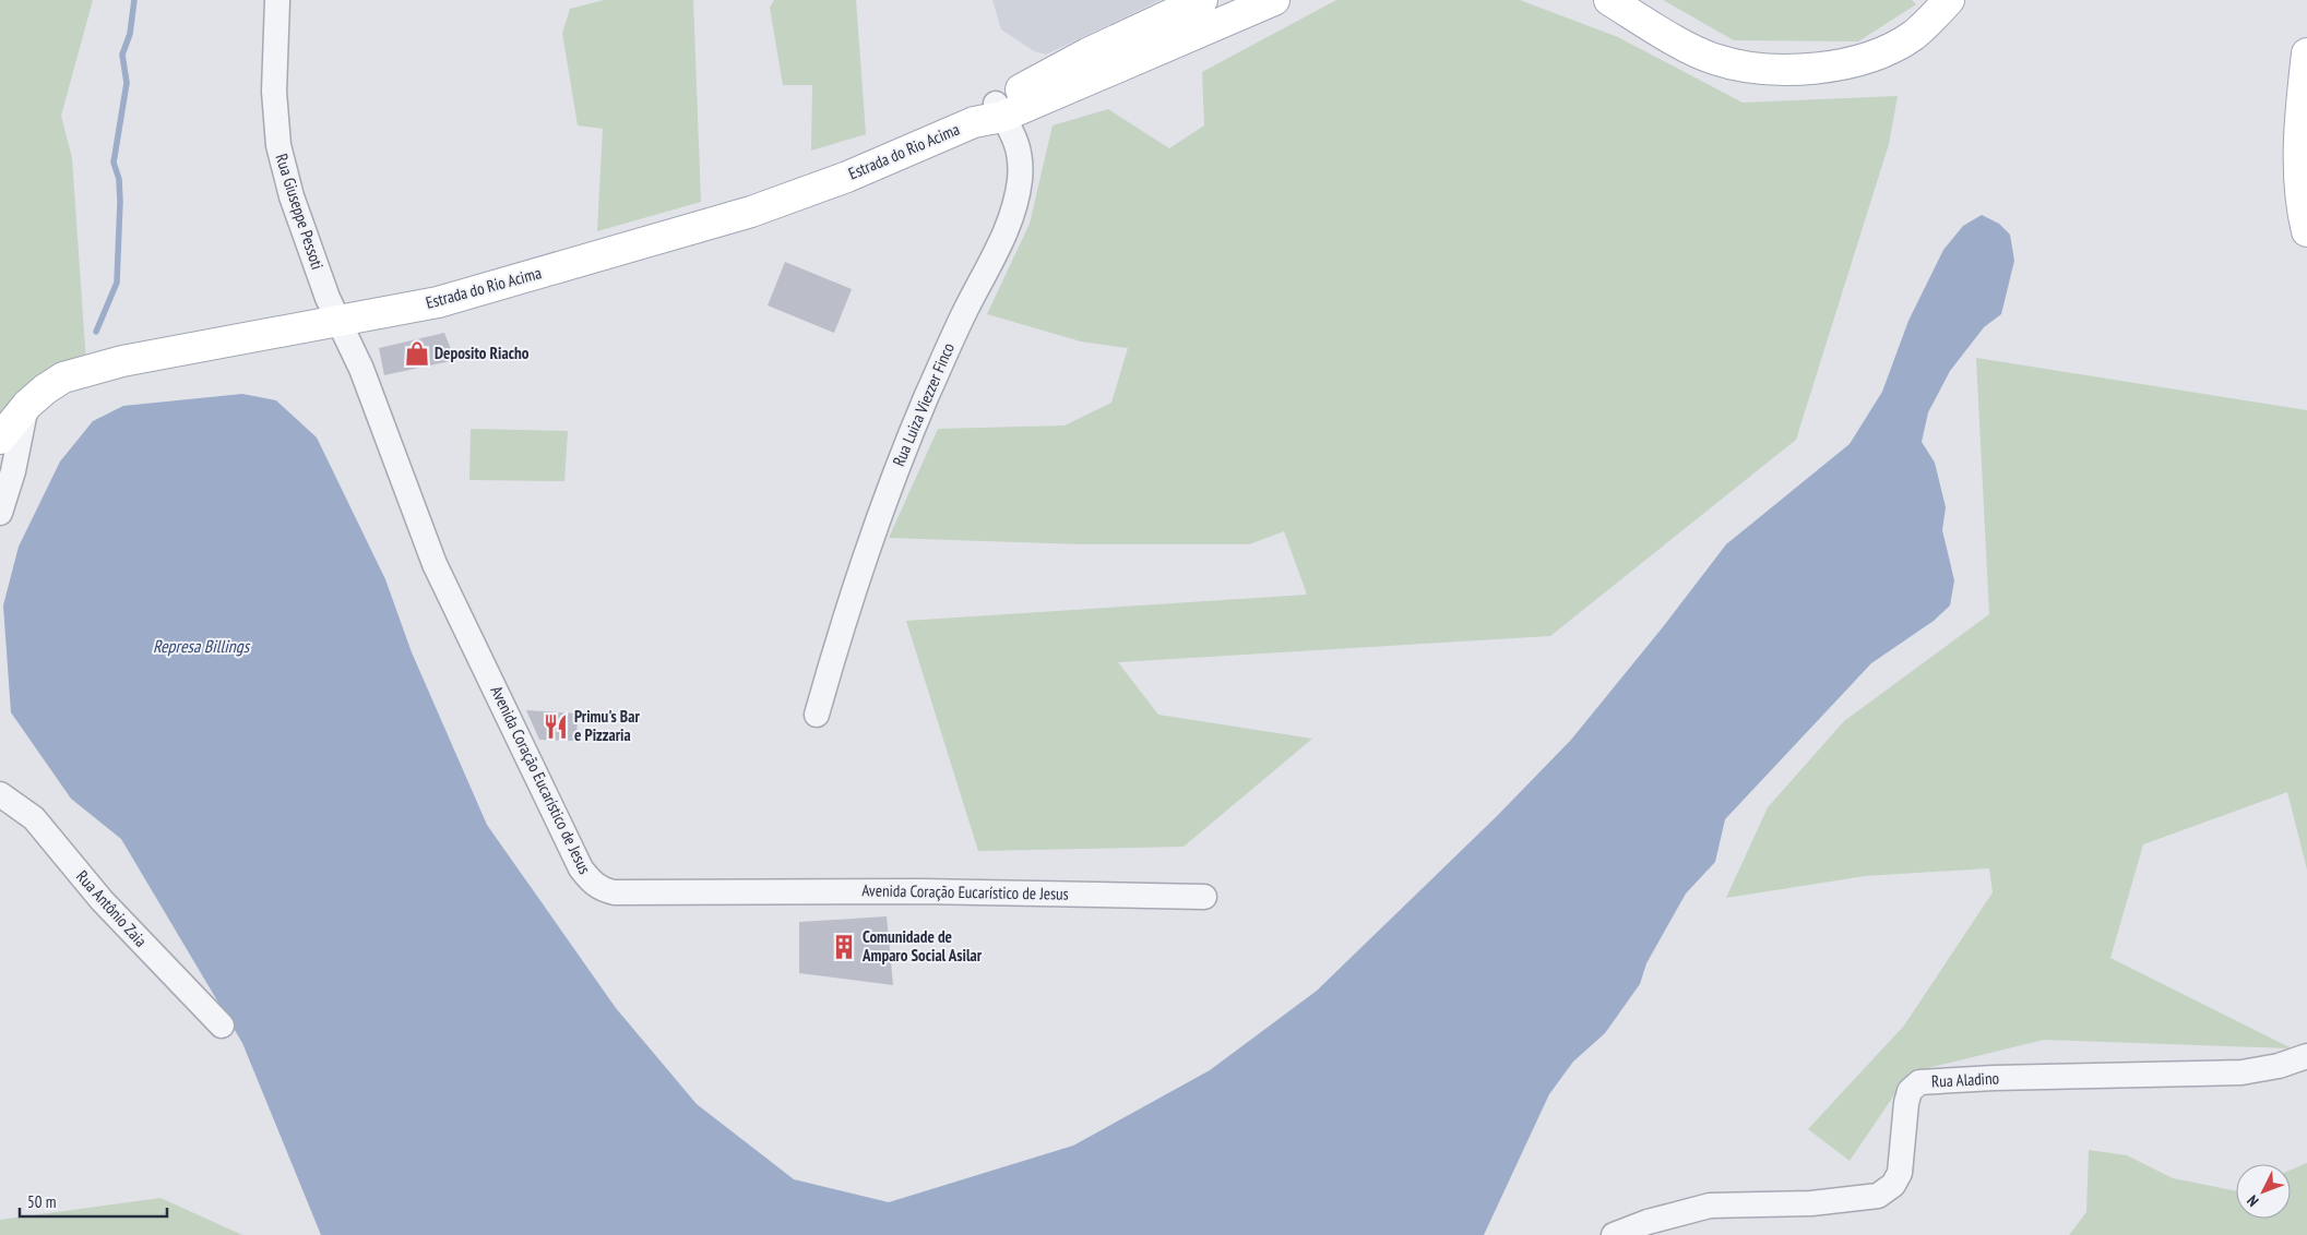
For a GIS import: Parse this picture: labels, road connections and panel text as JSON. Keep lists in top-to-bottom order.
{
  "streets": {
    "main road": ["Estrada do Rio Acima"],
    "street": [
      "Rua Giuseppe Pessoti",
      "Rua Luiza Viezzer Finco",
      "Avenida Coração Eucarístico de Jesus",
      "Rua Antônio Zaia",
      "Rua Aladino"
    ]
  },
  "crossings": [
    ["Estrada do Rio Acima", "Rua Giuseppe Pessoti"],
    ["Estrada do Rio Acima", "Rua Luiza Viezzer Finco"],
    ["Estrada do Rio Acima", "Avenida Coração Eucarístico de Jesus"],
    ["Rua Giuseppe Pessoti", "Avenida Coração Eucarístico de Jesus"]
  ],
  "water": ["Represa Billings"],
  "places": {
    "shop": ["Deposito Riacho"],
    "restaurant": ["Primu's Bar e Pizzaria"],
    "building": ["Comunidade de Amparo Social Asilar"]
  },
  "scale_bar": "50 m",
  "north": "bottom left"
}
